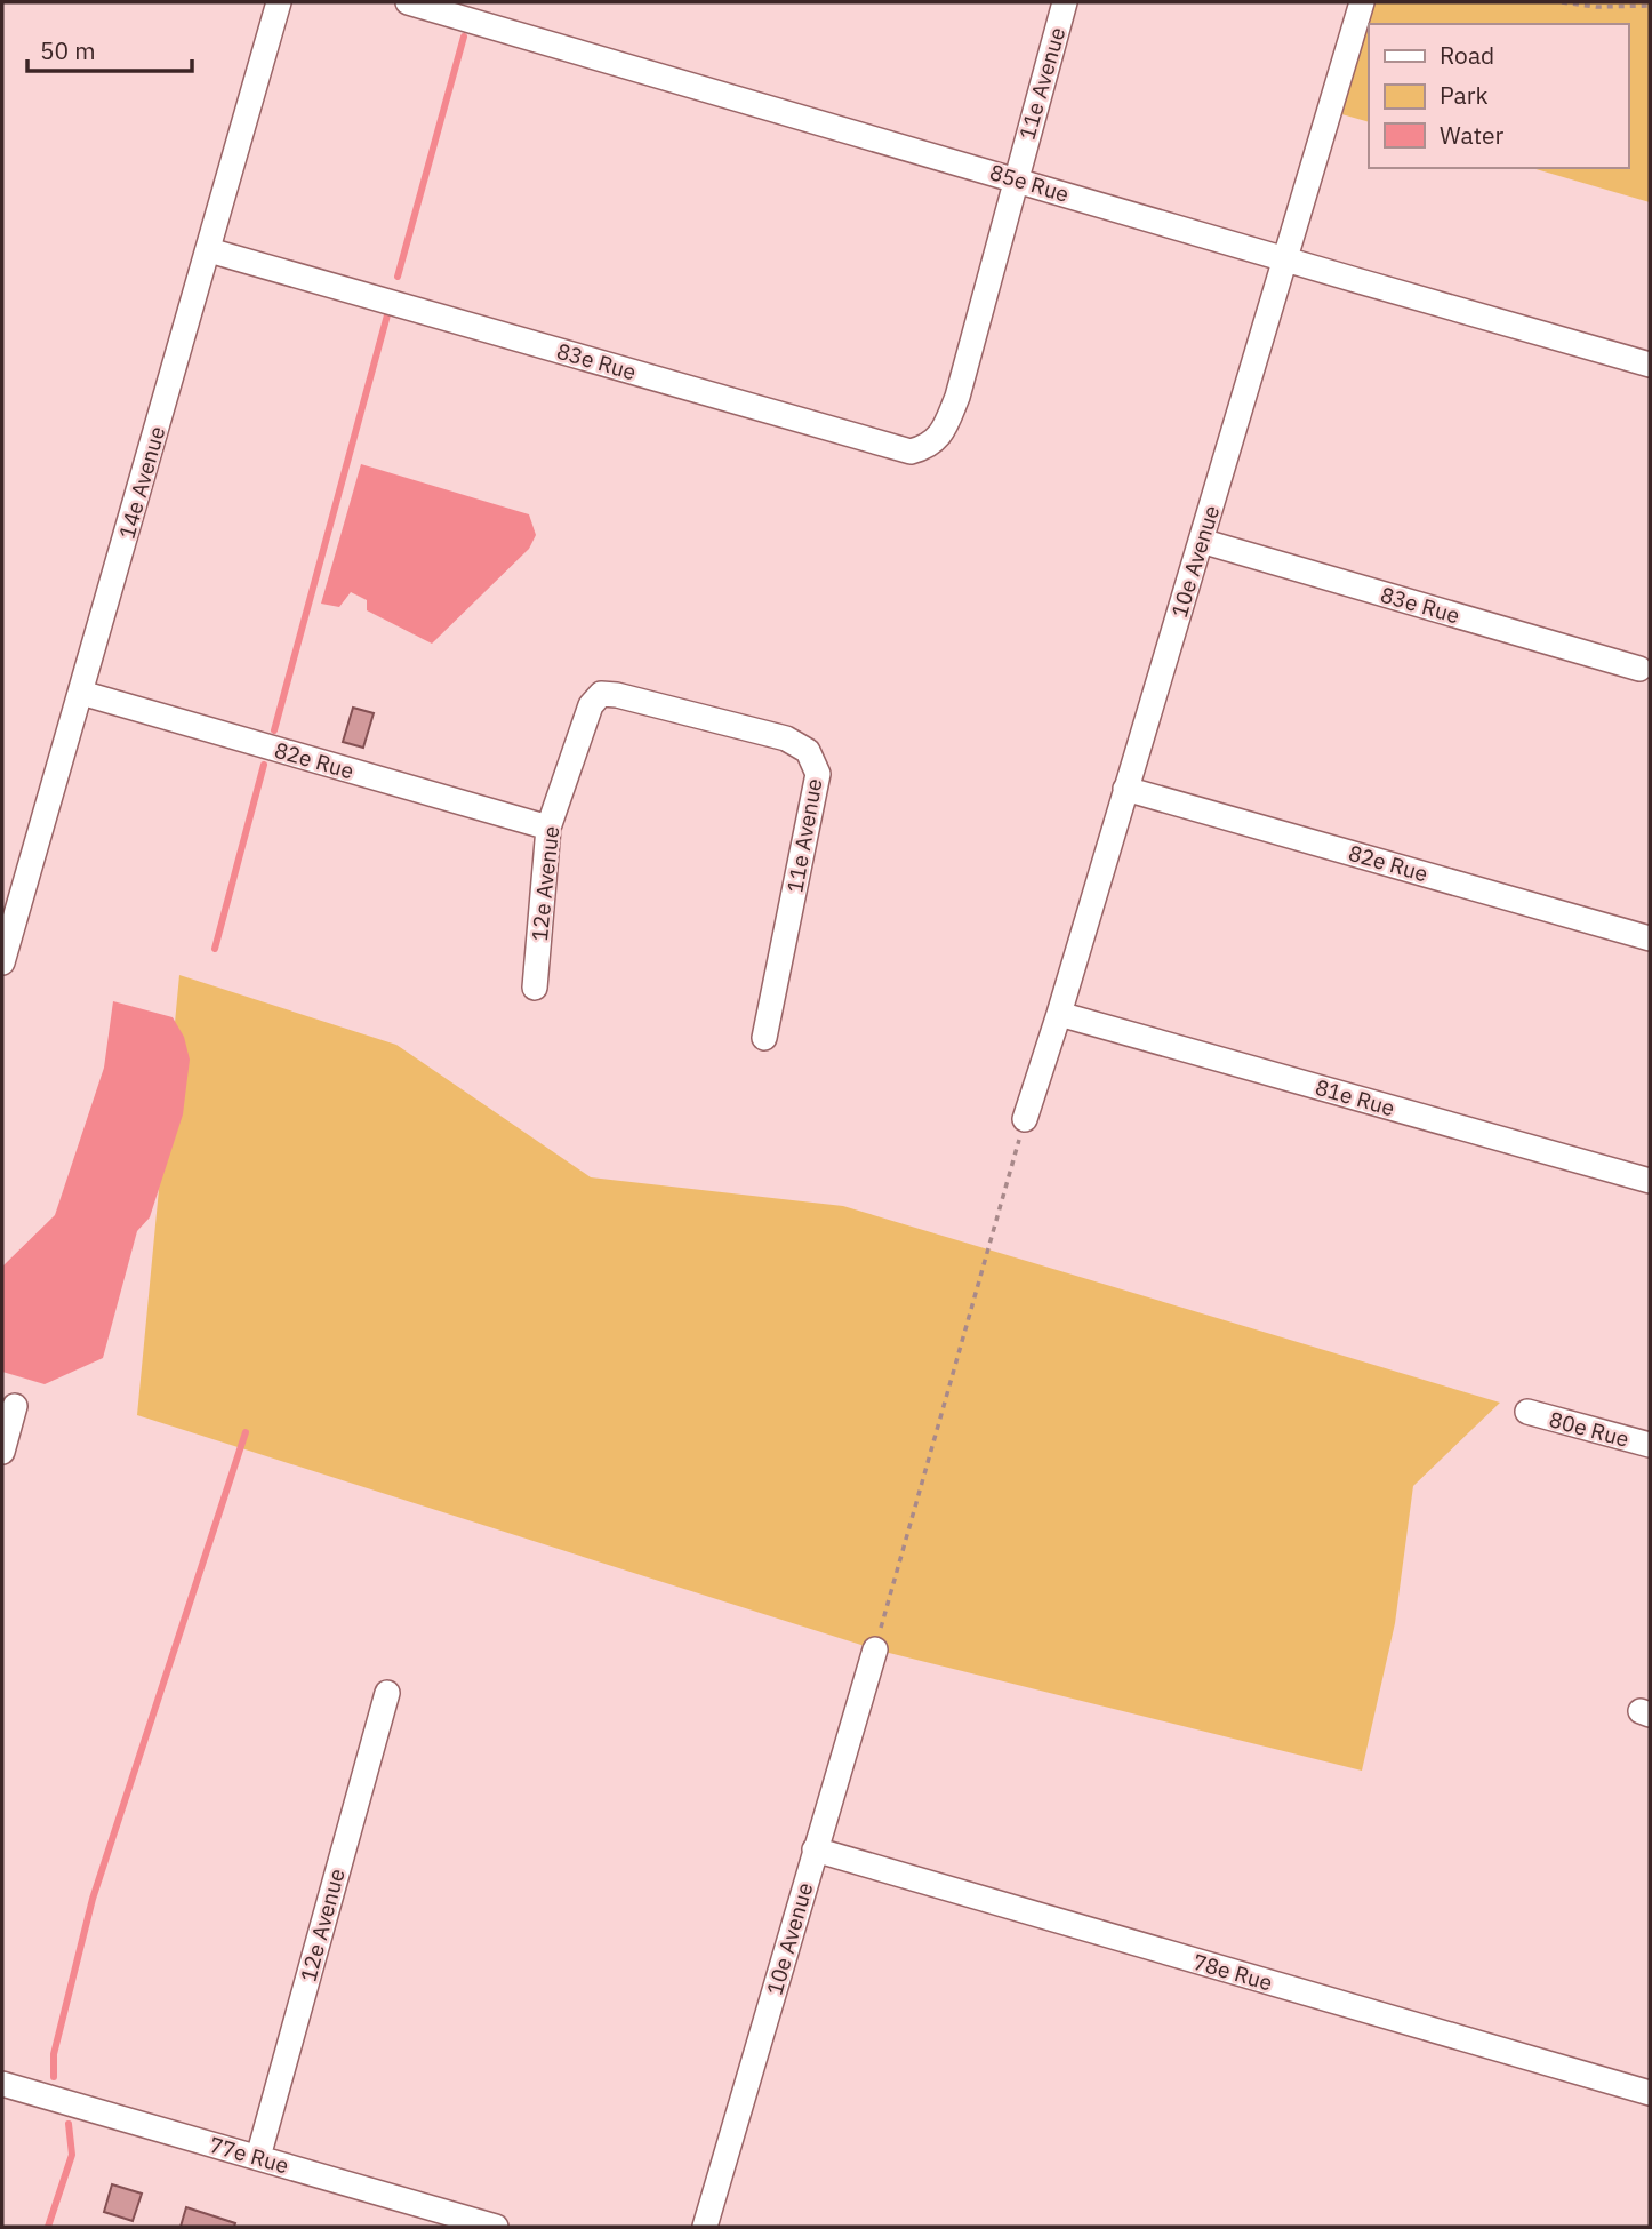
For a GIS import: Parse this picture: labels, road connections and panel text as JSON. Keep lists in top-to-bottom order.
{
  "streets": {
    "street": [
      "11e Avenue",
      "85e Rue",
      "83e Rue",
      "14e Avenue",
      "10e Avenue",
      "82e Rue",
      "12e Avenue",
      "81e Rue",
      "80e Rue",
      "78e Rue",
      "77e Rue"
    ]
  },
  "crossings": [
    ["11e Avenue", "85e Rue"],
    ["11e Avenue", "83e Rue"],
    ["11e Avenue", "12e Avenue"],
    ["85e Rue", "10e Avenue"],
    ["83e Rue", "14e Avenue"],
    ["83e Rue", "10e Avenue"],
    ["14e Avenue", "82e Rue"],
    ["10e Avenue", "82e Rue"],
    ["10e Avenue", "81e Rue"],
    ["10e Avenue", "78e Rue"],
    ["82e Rue", "12e Avenue"],
    ["12e Avenue", "77e Rue"]
  ],
  "legend": ["Road", "Park", "Water"],
  "scale_bar": "50 m"
}
